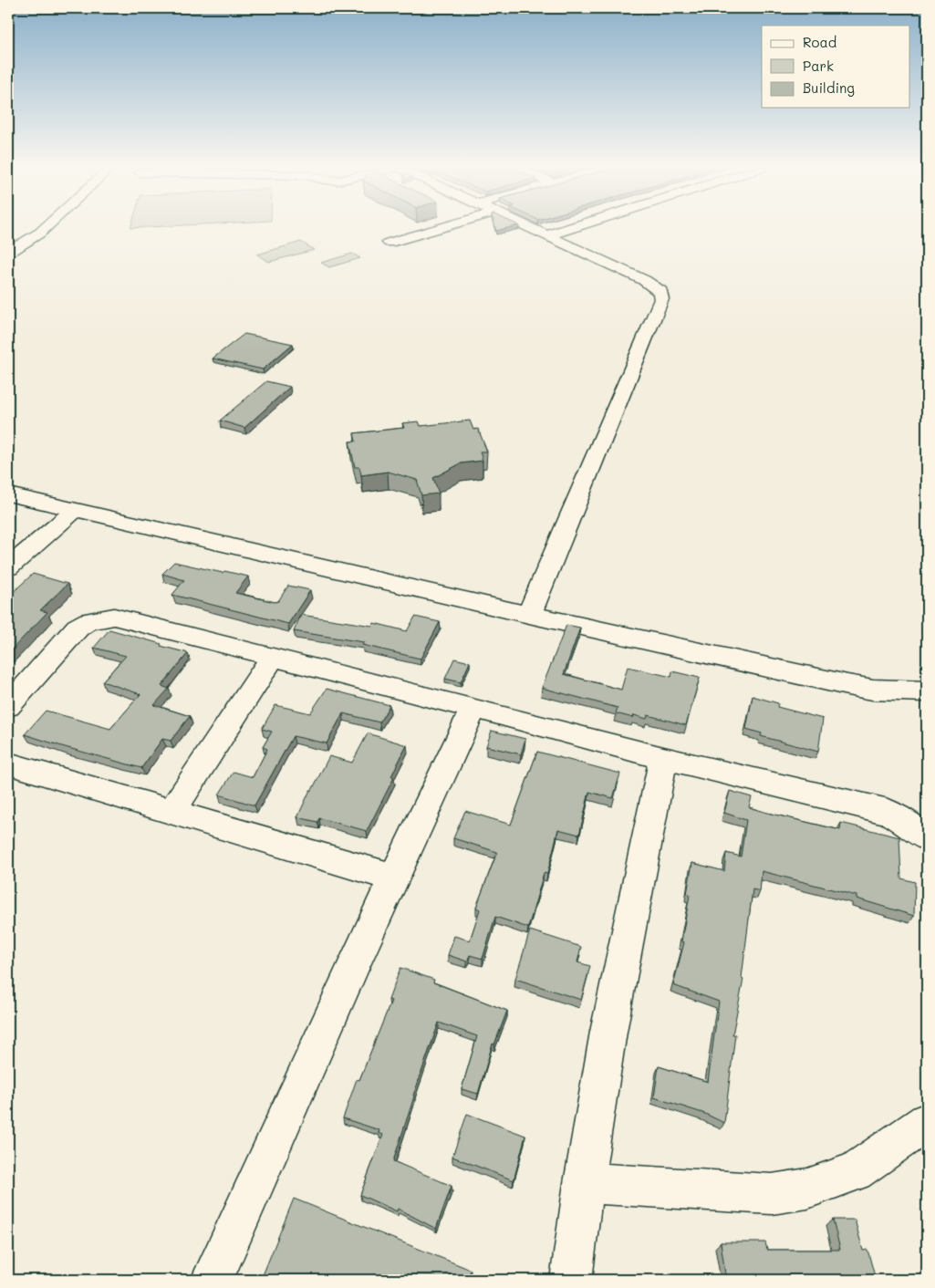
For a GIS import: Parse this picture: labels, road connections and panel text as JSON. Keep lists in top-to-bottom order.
{
  "legend": ["Road", "Park", "Building"]
}
